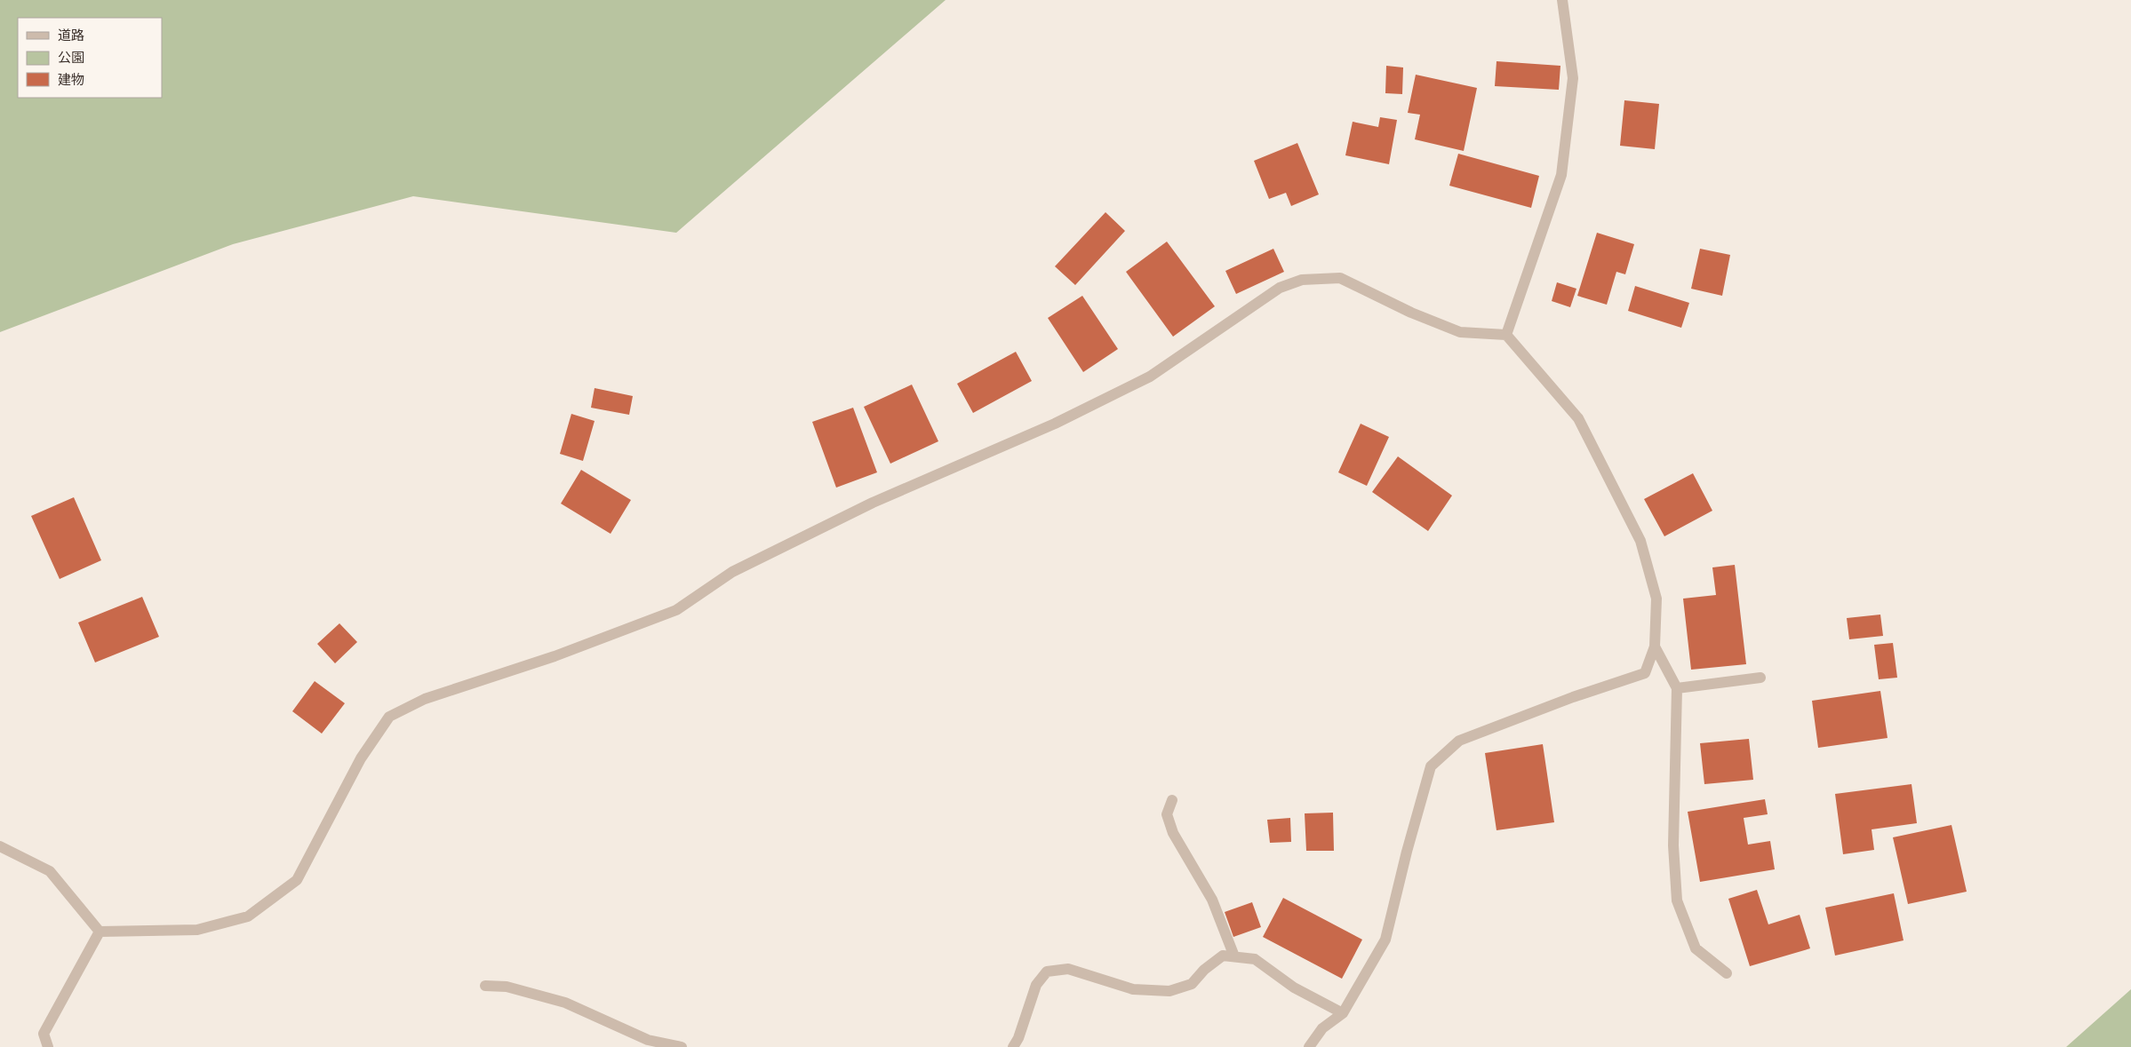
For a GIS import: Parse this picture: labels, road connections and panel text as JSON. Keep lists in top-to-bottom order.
{
  "legend": ["道路", "公園", "建物"]
}
